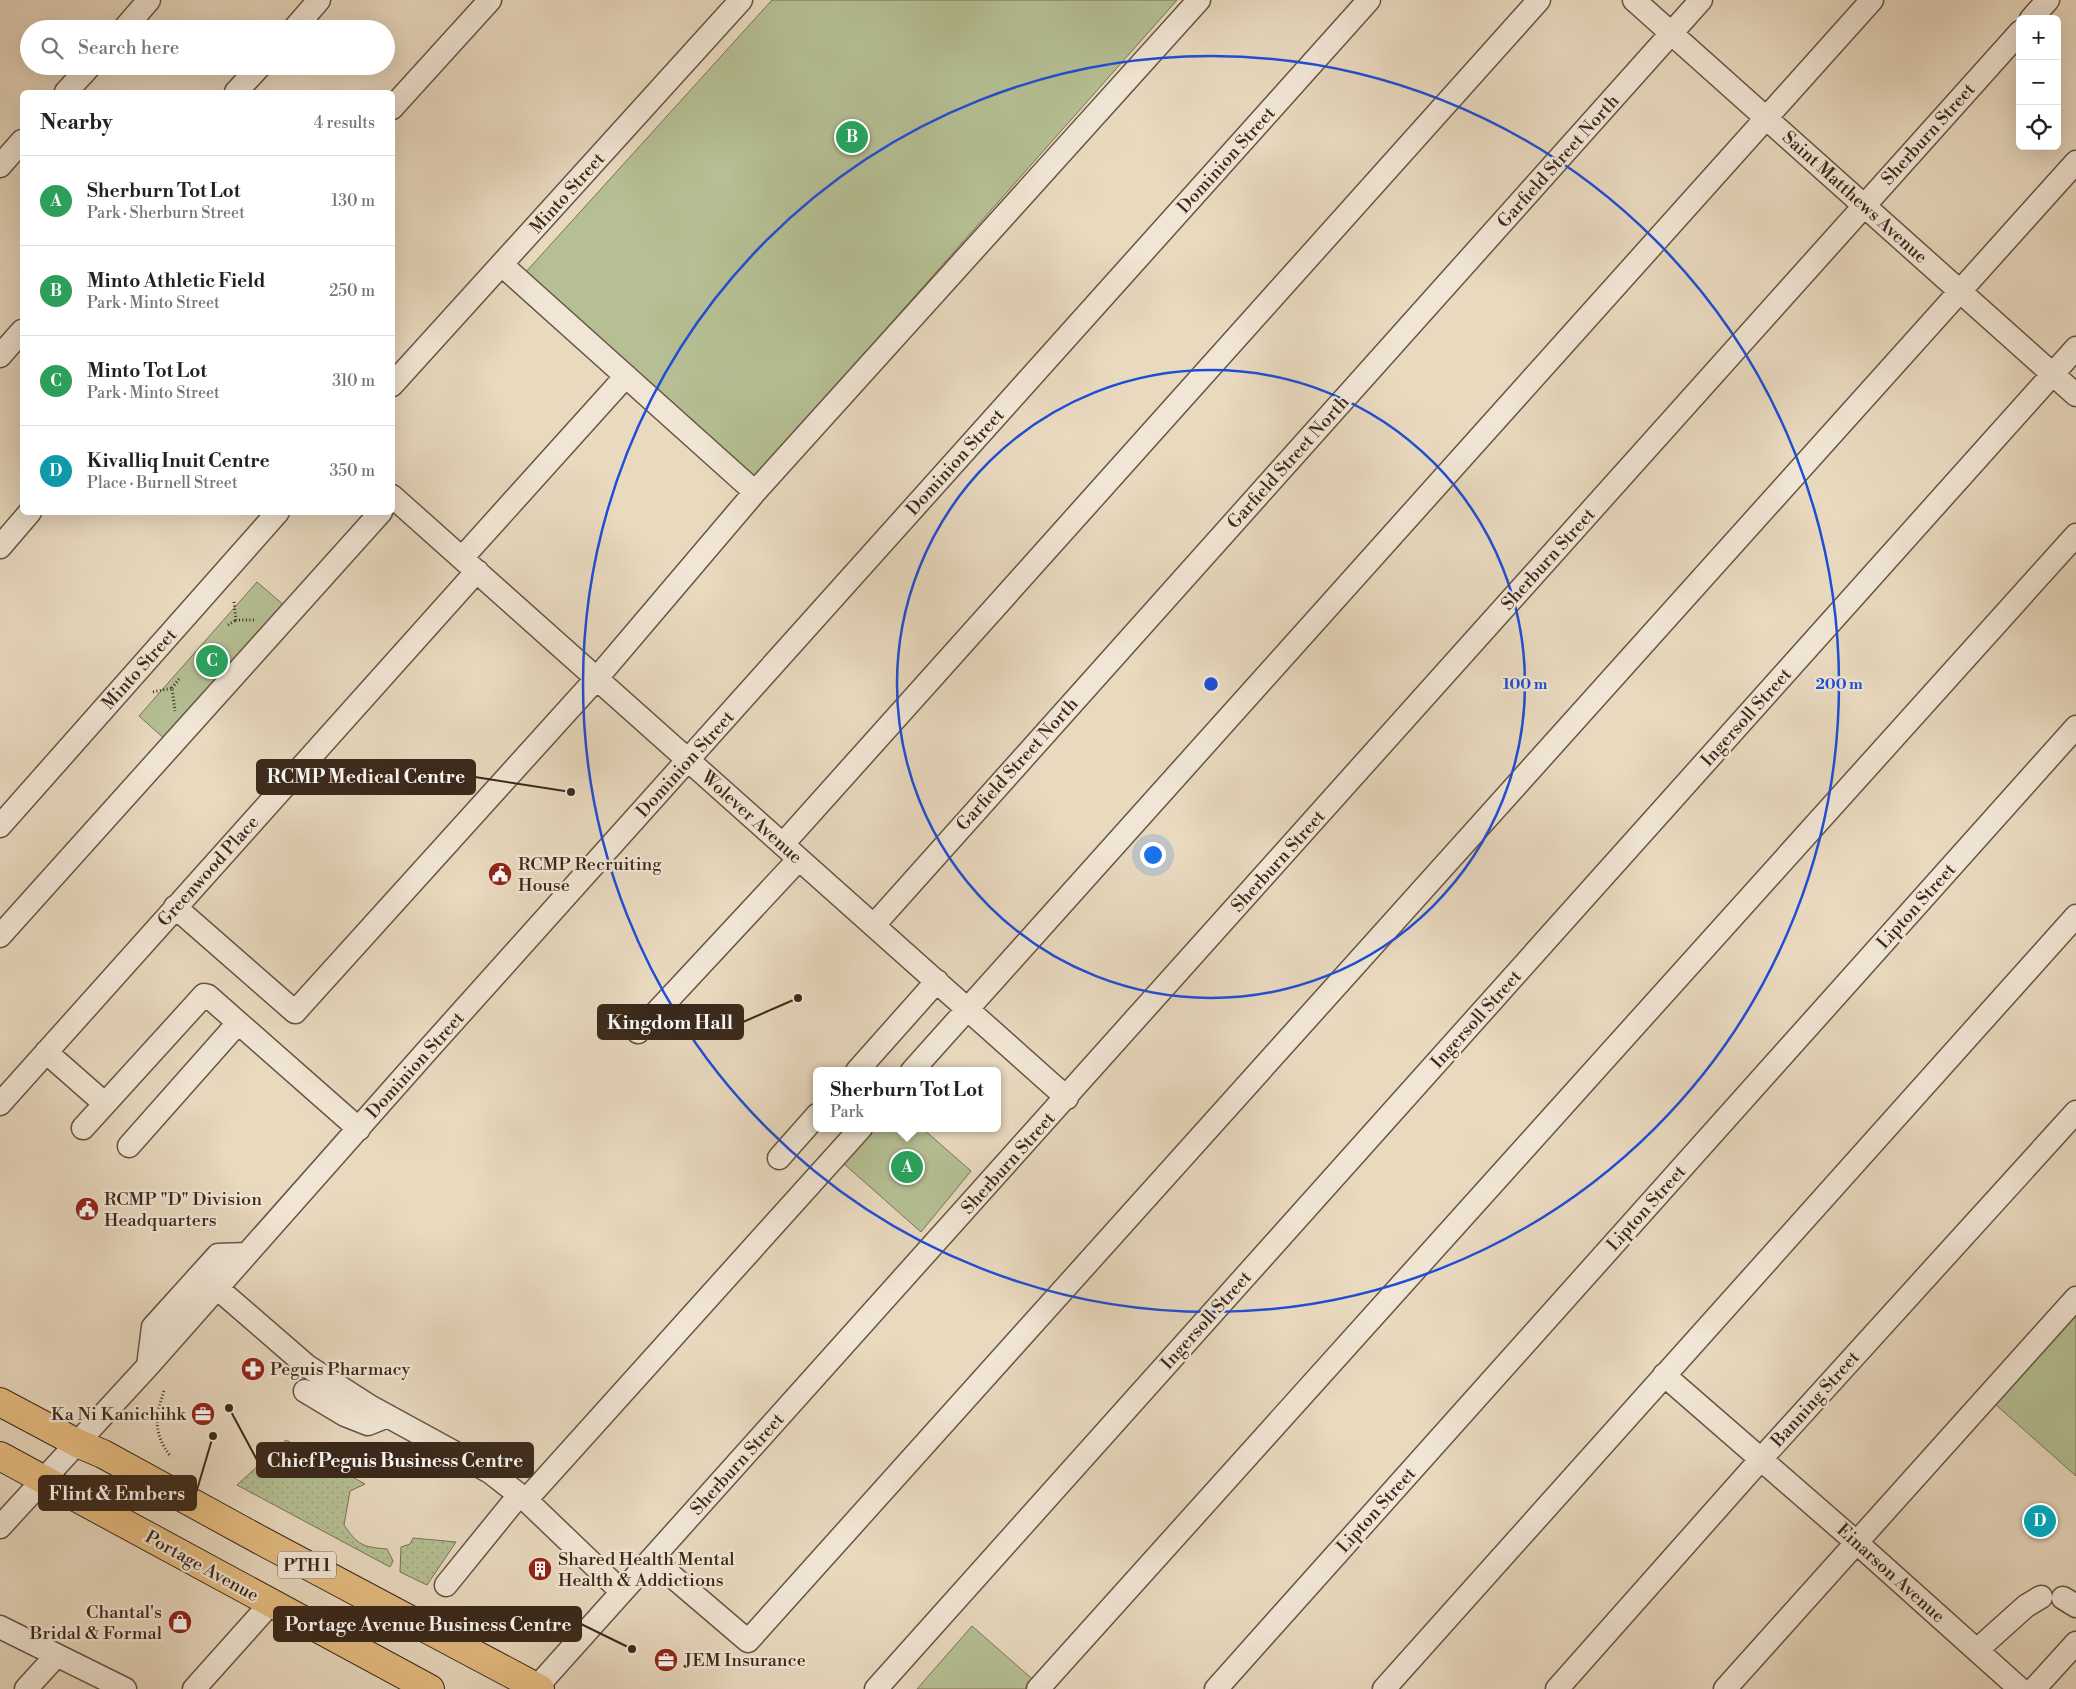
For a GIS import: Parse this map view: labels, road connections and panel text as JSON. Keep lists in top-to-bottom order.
{
  "streets": {
    "highway": ["PTH 1", "Portage Avenue"],
    "street": [
      "Sherburn Street",
      "Dominion Street",
      "Garfield Street North",
      "Minto Street",
      "Saint Matthews Avenue",
      "Ingersoll Street",
      "Wolever Avenue",
      "Greenwood Place",
      "Lipton Street",
      "Banning Street",
      "Einarson Avenue"
    ]
  },
  "crossings": [
    ["Sherburn Street", "Saint Matthews Avenue"],
    ["Sherburn Street", "Wolever Avenue"],
    ["Sherburn Street", "PTH 1"],
    ["Dominion Street", "Wolever Avenue"],
    ["Dominion Street", "PTH 1"],
    ["Dominion Street", "Portage Avenue"],
    ["Garfield Street North", "Saint Matthews Avenue"],
    ["Garfield Street North", "Wolever Avenue"],
    ["Saint Matthews Avenue", "Ingersoll Street"],
    ["Wolever Avenue", "Greenwood Place"],
    ["Banning Street", "Einarson Avenue"]
  ],
  "places": {
    "other": [
      "RCMP Medical Centre",
      "Kingdom Hall",
      "Chief Peguis Business Centre",
      "Flint & Embers",
      "Portage Avenue Business Centre"
    ],
    "public building": ["RCMP Recruiting House", "RCMP \"D\" Division Headquarters"],
    "pharmacy": ["Peguis Pharmacy"],
    "office": ["Ka Ni Kanichihk", "JEM Insurance"],
    "building": ["Shared Health Mental Health & Addictions"],
    "shop": ["Chantal's Bridal & Formal"]
  },
  "page": {
    "map_buttons": ["+", "−"],
    "search": "Search here",
    "heading": ["Nearby", "4 results"],
    "pins": [
      "B",
      "C",
      "A",
      "D"
    ],
    "list": [
      {
        "mark": "A",
        "name": "Sherburn Tot Lot",
        "note": "Park · Sherburn Street",
        "value": "130 m"
      },
      {
        "mark": "B",
        "name": "Minto Athletic Field",
        "note": "Park · Minto Street",
        "value": "250 m"
      },
      {
        "mark": "C",
        "name": "Minto Tot Lot",
        "note": "Park · Minto Street",
        "value": "310 m"
      },
      {
        "mark": "D",
        "name": "Kivalliq Inuit Centre",
        "note": "Place · Burnell Street",
        "value": "350 m"
      }
    ],
    "popup": ["Sherburn Tot Lot", "Park"]
  },
  "rings": ["100 m", "200 m"]
}
